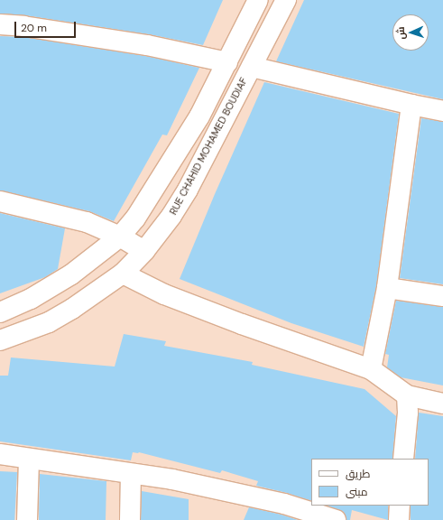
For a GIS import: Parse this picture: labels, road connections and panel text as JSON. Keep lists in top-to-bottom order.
{
  "streets": {
    "street": ["RUE CHAHID MOHAMED BOUDIAF"]
  },
  "legend": ["طريق", "مبنى"],
  "scale_bar": "20 m",
  "north": "left"
}
